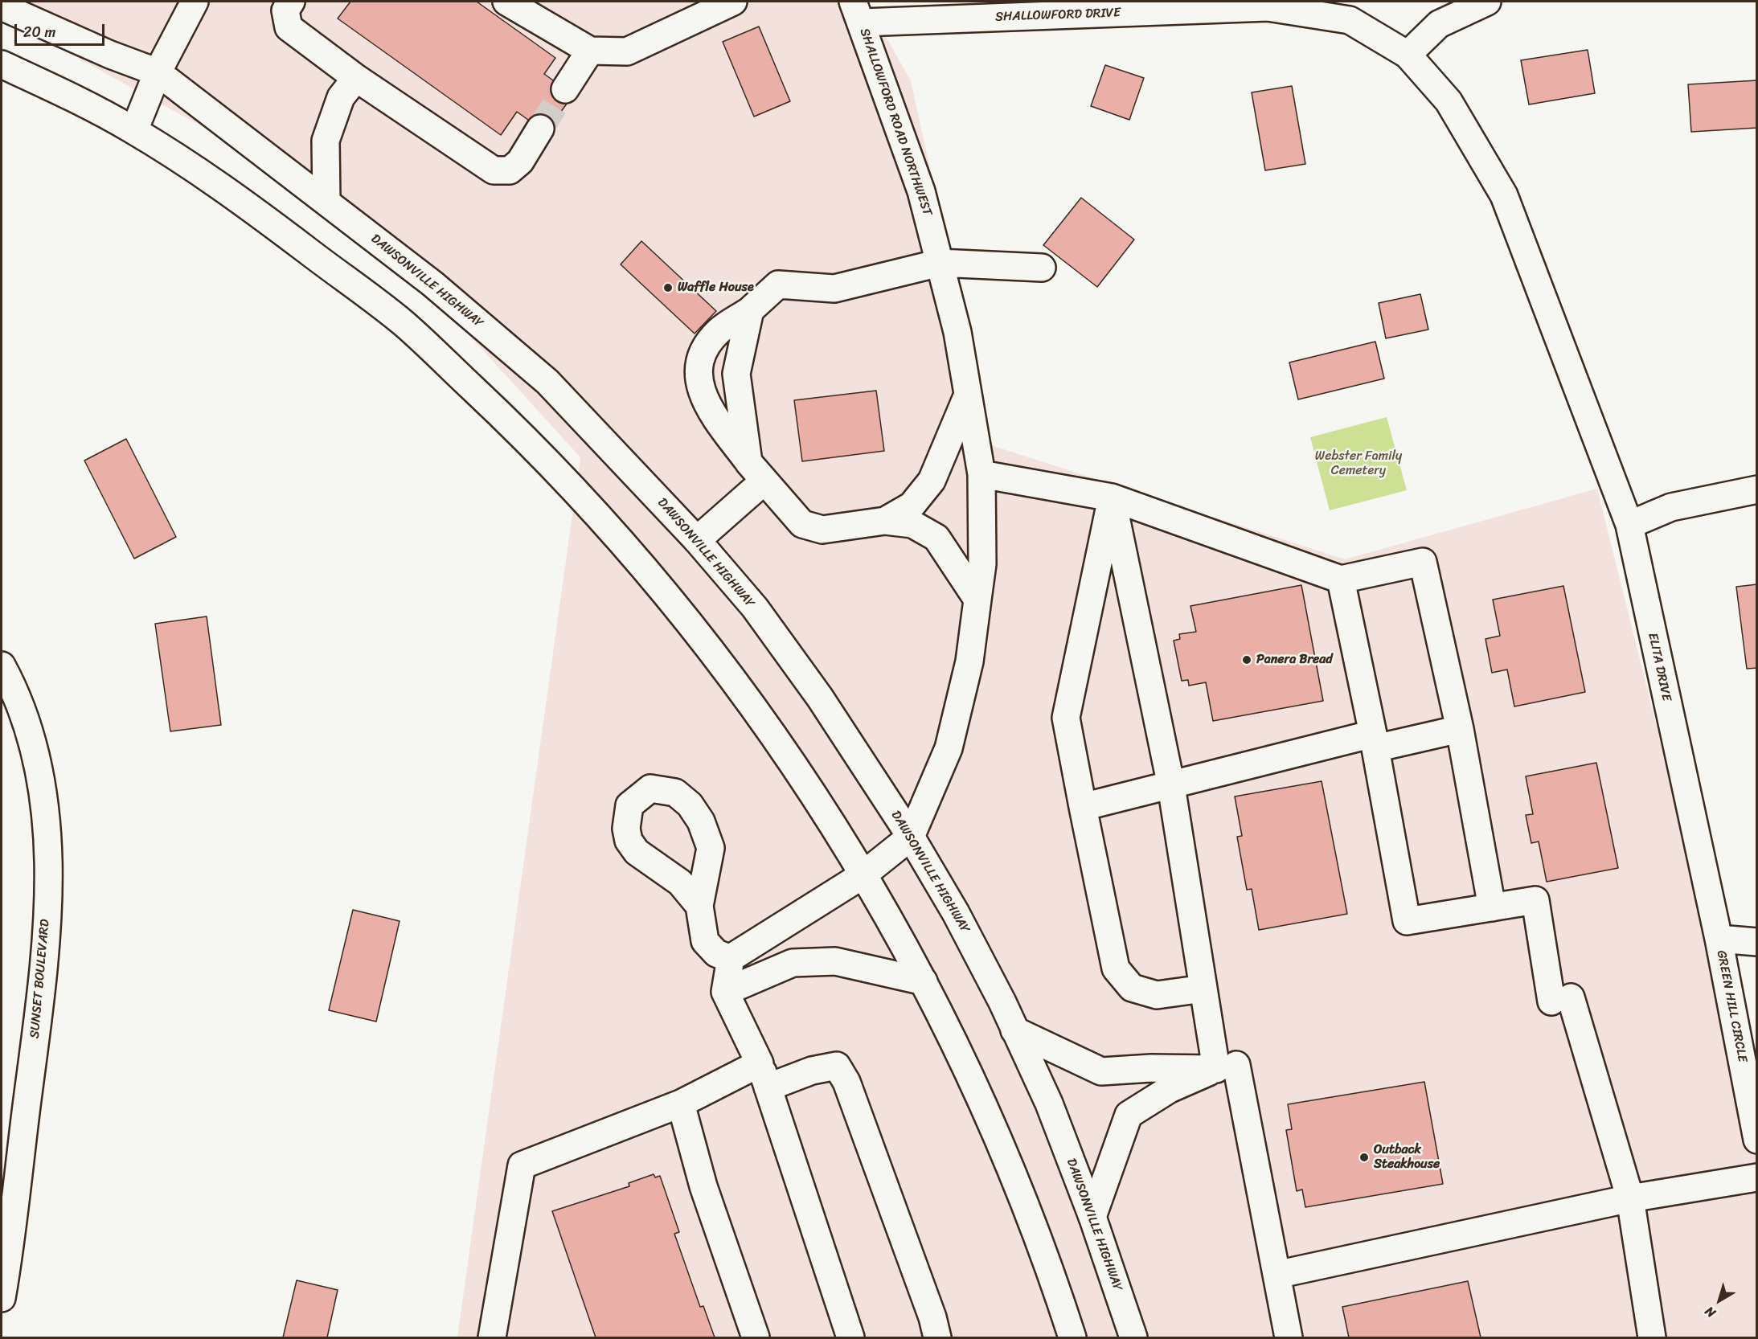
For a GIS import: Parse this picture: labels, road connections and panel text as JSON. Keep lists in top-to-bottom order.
{
  "streets": {
    "street": [
      "SHALLOWFORD DRIVE",
      "SHALLOWFORD ROAD NORTHWEST",
      "DAWSONVILLE HIGHWAY",
      "ELITA DRIVE",
      "SUNSET BOULEVARD",
      "GREEN HILL CIRCLE"
    ]
  },
  "crossings": [
    ["SHALLOWFORD DRIVE", "SHALLOWFORD ROAD NORTHWEST"],
    ["SHALLOWFORD DRIVE", "ELITA DRIVE"],
    ["SHALLOWFORD ROAD NORTHWEST", "DAWSONVILLE HIGHWAY"],
    ["ELITA DRIVE", "GREEN HILL CIRCLE"]
  ],
  "parks": ["Webster Family Cemetery"],
  "places": ["Waffle House", "Panera Bread", "Outback Steakhouse"],
  "scale_bar": "20 m",
  "north": "bottom left"
}
